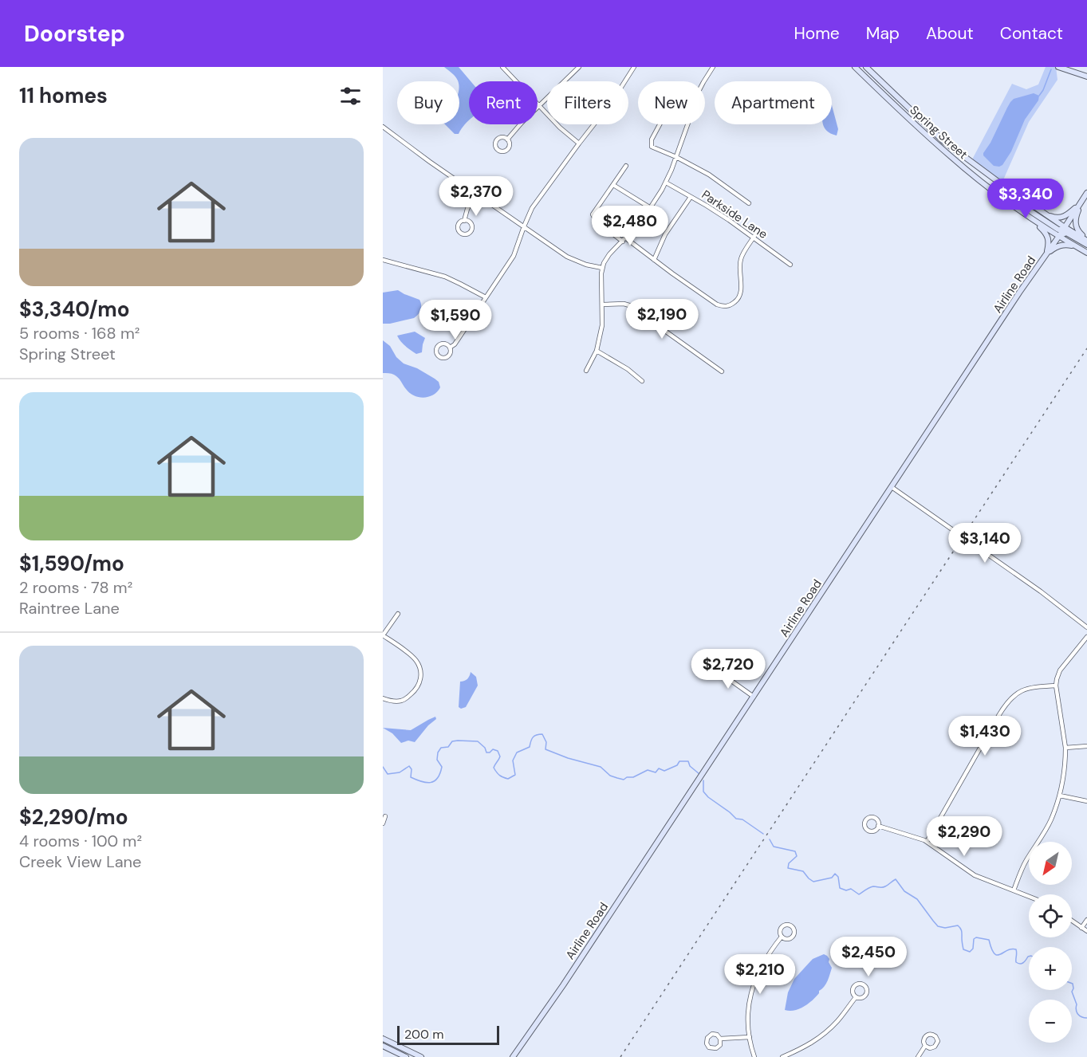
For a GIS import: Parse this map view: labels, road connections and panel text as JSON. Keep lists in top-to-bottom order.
{
  "streets": {
    "street": ["Spring Street", "Parkside Lane", "Airline Road"]
  },
  "crossings": [
    ["Spring Street", "Airline Road"]
  ],
  "scale_bar": "200 m",
  "north": "bottom left",
  "page": {
    "header": "Doorstep",
    "nav": [
      "Home",
      "Map",
      "About",
      "Contact"
    ],
    "heading": "11 homes",
    "chip": [
      "Buy",
      "Rent",
      "Filters",
      "New",
      "Apartment"
    ],
    "list": [
      {
        "name": "$3,340/mo",
        "note": "5 rooms · 168 m² · Spring Street"
      },
      {
        "name": "$1,590/mo",
        "note": "2 rooms · 78 m² · Raintree Lane"
      },
      {
        "name": "$2,290/mo",
        "note": "4 rooms · 100 m² · Creek View Lane"
      }
    ],
    "price": [
      "$2,370",
      "$3,340",
      "$2,480",
      "$2,190",
      "$1,590",
      "$3,140",
      "$2,720",
      "$1,430",
      "$2,290",
      "$2,450",
      "$2,210"
    ],
    "map_buttons": ["+", "−"],
    "scale": "200 m"
  }
}
